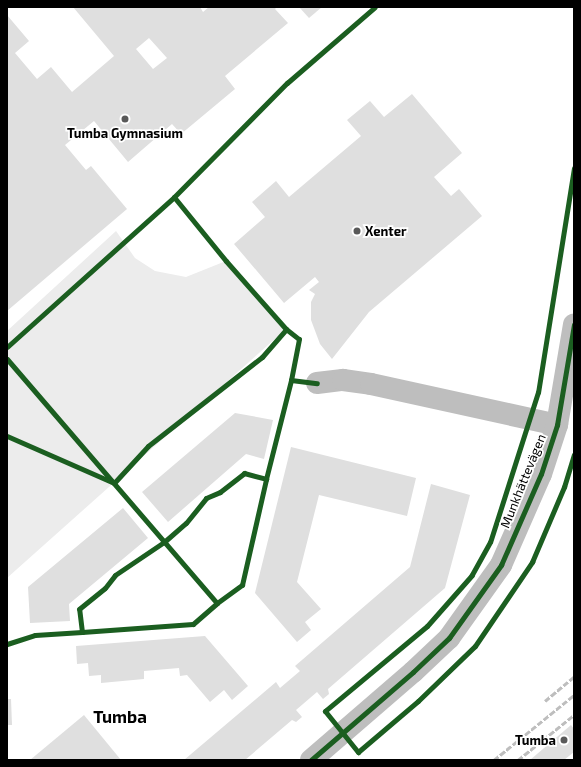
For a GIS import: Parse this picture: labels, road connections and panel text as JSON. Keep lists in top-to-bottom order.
{
  "streets": {
    "street": ["Munkhättevägen"]
  },
  "districts": ["Tumba"],
  "places": ["Tumba Gymnasium", "Xenter", "Tumba"]
}
